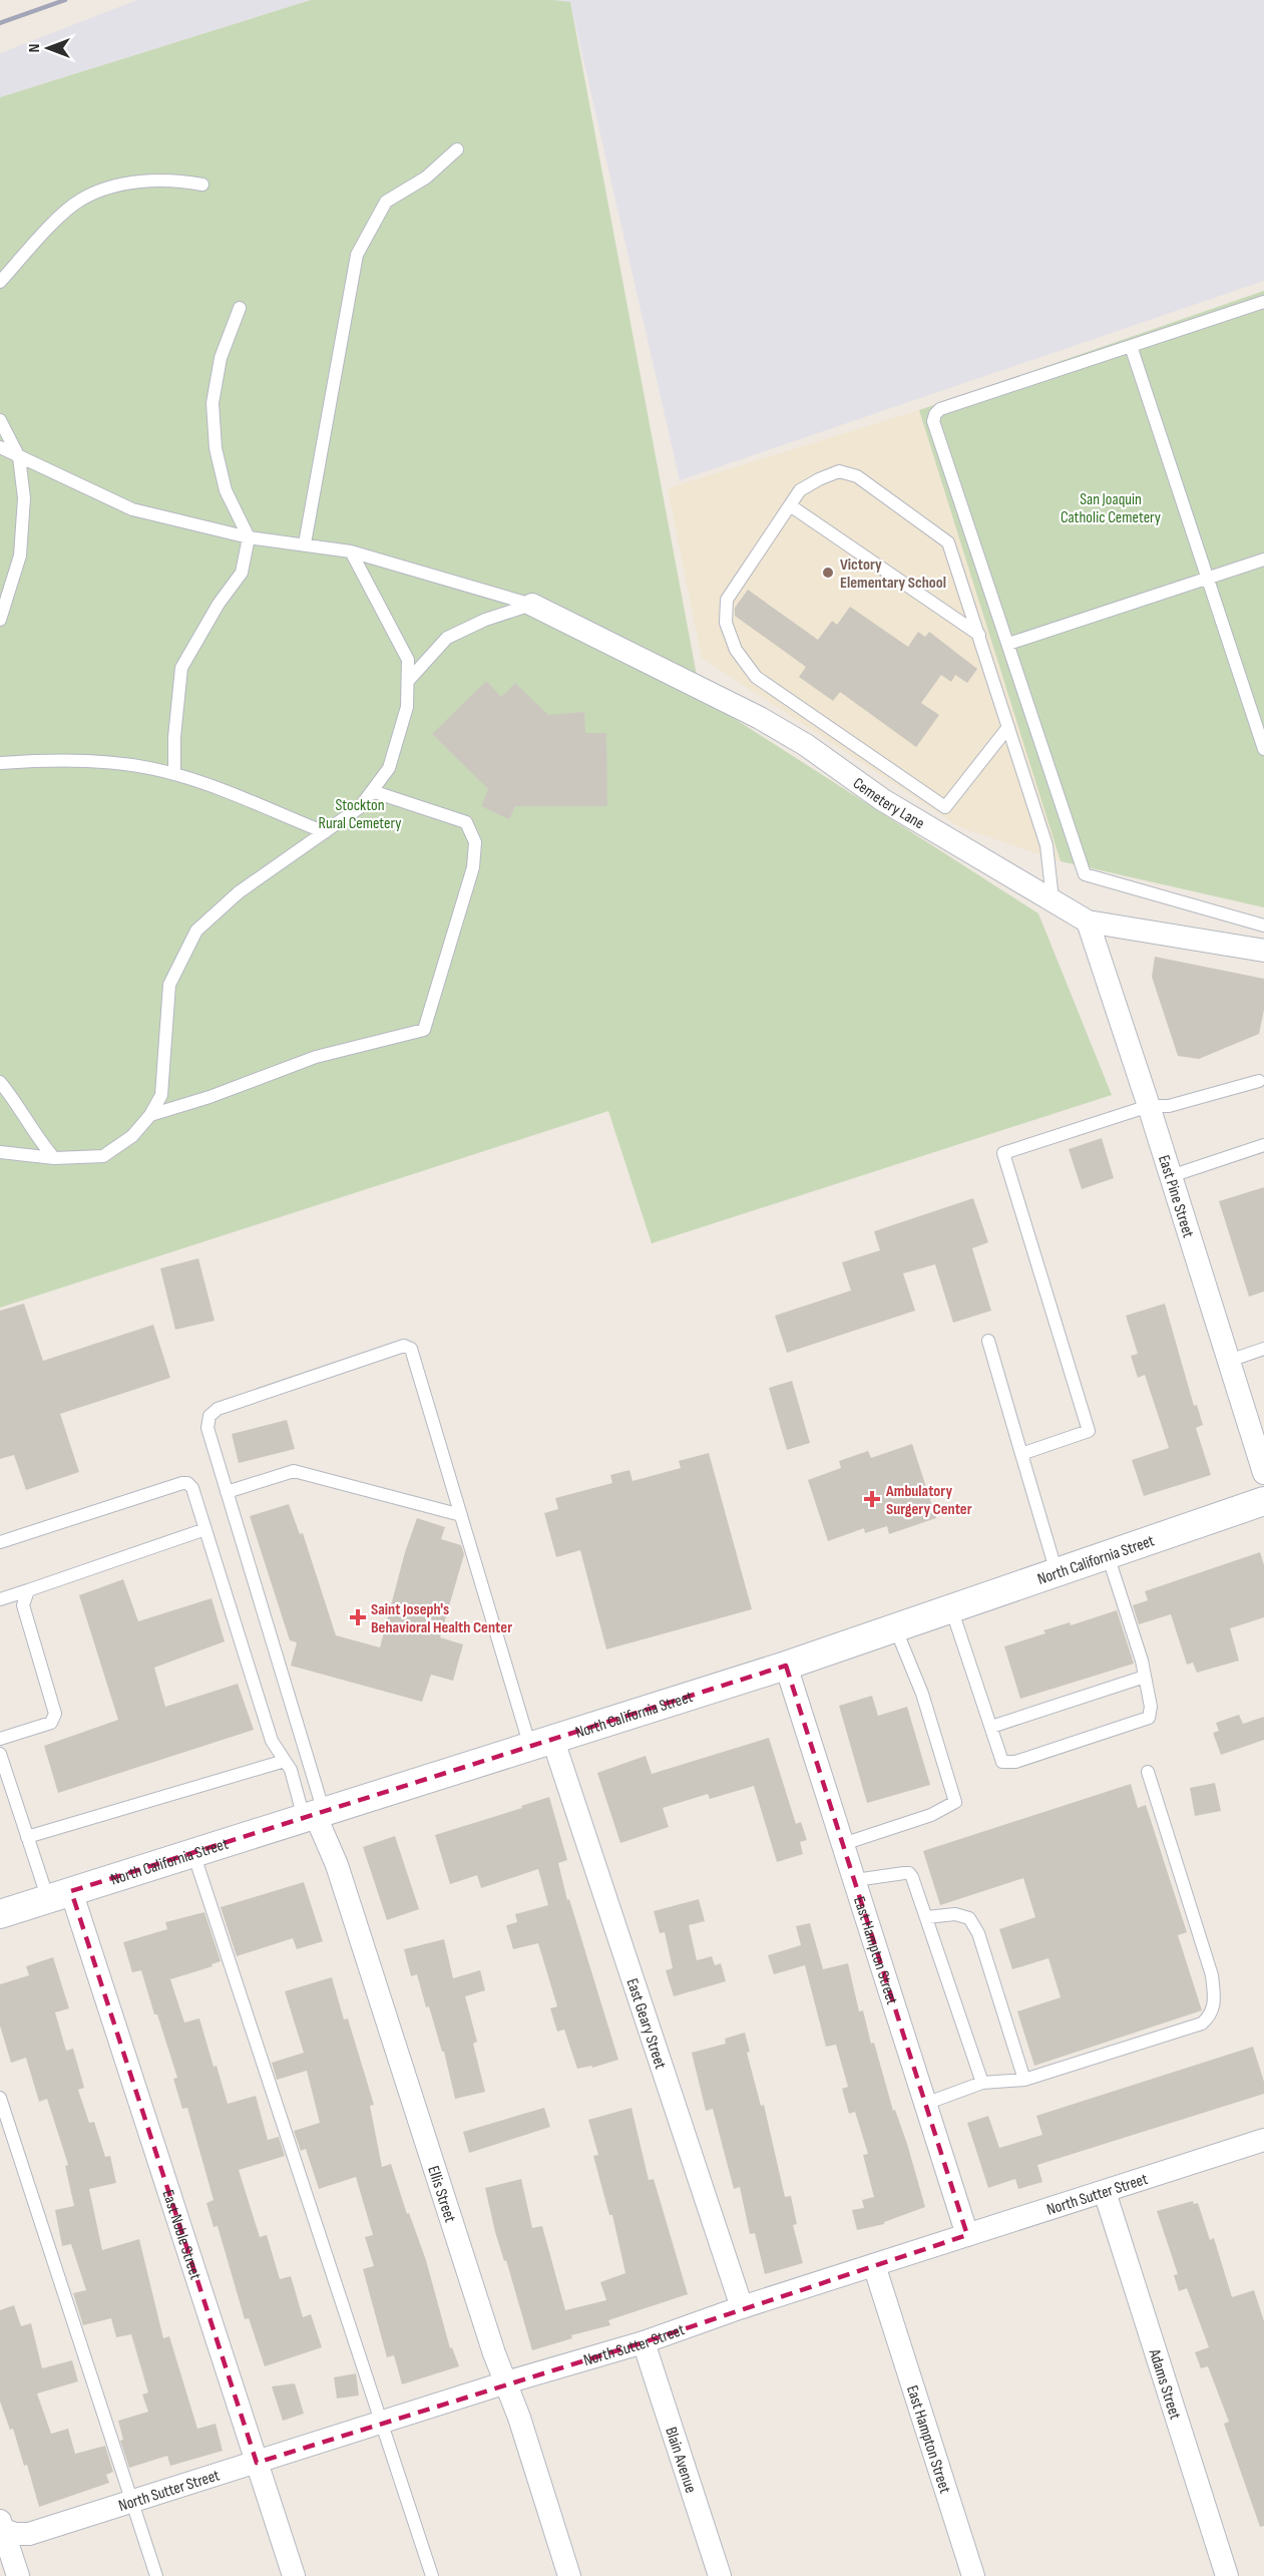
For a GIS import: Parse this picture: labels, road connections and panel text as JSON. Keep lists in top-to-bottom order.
{
  "streets": {
    "street": [
      "Cemetery Lane",
      "East Pine Street",
      "North California Street",
      "East Hampton Street",
      "East Geary Street",
      "North Sutter Street",
      "Ellis Street",
      "East Noble Street",
      "Adams Street",
      "Blain Avenue"
    ]
  },
  "crossings": [
    ["Cemetery Lane", "East Pine Street"],
    ["North California Street", "East Hampton Street"],
    ["North California Street", "East Geary Street"],
    ["North California Street", "Ellis Street"],
    ["North California Street", "East Noble Street"],
    ["East Hampton Street", "North Sutter Street"],
    ["East Geary Street", "North Sutter Street"],
    ["North Sutter Street", "Ellis Street"],
    ["North Sutter Street", "East Noble Street"],
    ["North Sutter Street", "Adams Street"],
    ["North Sutter Street", "Blain Avenue"]
  ],
  "parks": ["San Joaquin Catholic Cemetery", "Stockton Rural Cemetery"],
  "places": {
    "other": ["Victory Elementary School"],
    "health": ["Ambulatory Surgery Center", "Saint Joseph's Behavioral Health Center"]
  },
  "north": "left"
}
